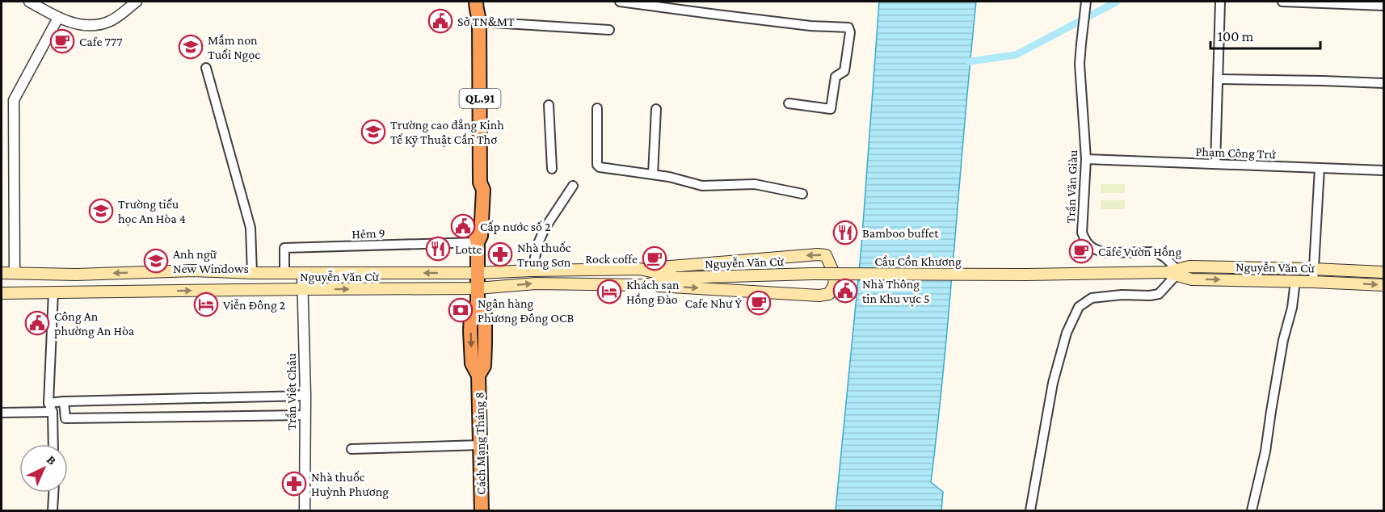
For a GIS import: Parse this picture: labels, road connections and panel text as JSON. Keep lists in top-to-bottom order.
{
  "streets": {
    "highway": ["QL.91", "Cách Mạng Tháng 8"],
    "main road": ["Cầu Cồn Khương", "Nguyễn Văn Cừ"],
    "street": [
      "Phạm Công Trứ",
      "Trần Văn Giàu",
      "Hẻm 9",
      "Trần Việt Châu"
    ]
  },
  "crossings": [
    ["Phạm Công Trứ", "Trần Văn Giàu"],
    ["Trần Văn Giàu", "Nguyễn Văn Cừ"],
    ["Hẻm 9", "Nguyễn Văn Cừ"],
    ["Hẻm 9", "Cách Mạng Tháng 8"],
    ["Cầu Cồn Khương", "Nguyễn Văn Cừ"],
    ["Nguyễn Văn Cừ", "Trần Việt Châu"],
    ["Nguyễn Văn Cừ", "Cách Mạng Tháng 8"]
  ],
  "places": {
    "public building": [
      "Sở TN&MT",
      "Cấp nước số 2",
      "Nhà Thông tin Khu vực 5",
      "Công An phường An Hòa"
    ],
    "cafe": [
      "Cafe 777",
      "Cafe Vườn Hồng",
      "Rock coffe",
      "Cafe Như Ý"
    ],
    "school or university": [
      "Mầm non Tuổi Ngọc",
      "Trường cao đẳng Kinh Tế Kỹ Thuật Cần Thơ",
      "Trường tiểu học An Hòa 4",
      "Anh ngữ New Windows"
    ],
    "restaurant": ["Bamboo buffet", "Lotte"],
    "pharmacy": ["Nhà thuốc Trung Sơn", "Nhà thuốc Huỳnh Phương"],
    "hotel": ["Khách sạn Hồng Đào", "Viễn Đông 2"],
    "bank": ["Ngân hàng Phương Đông OCB"]
  },
  "scale_bar": "100 m",
  "north": "top right"
}
